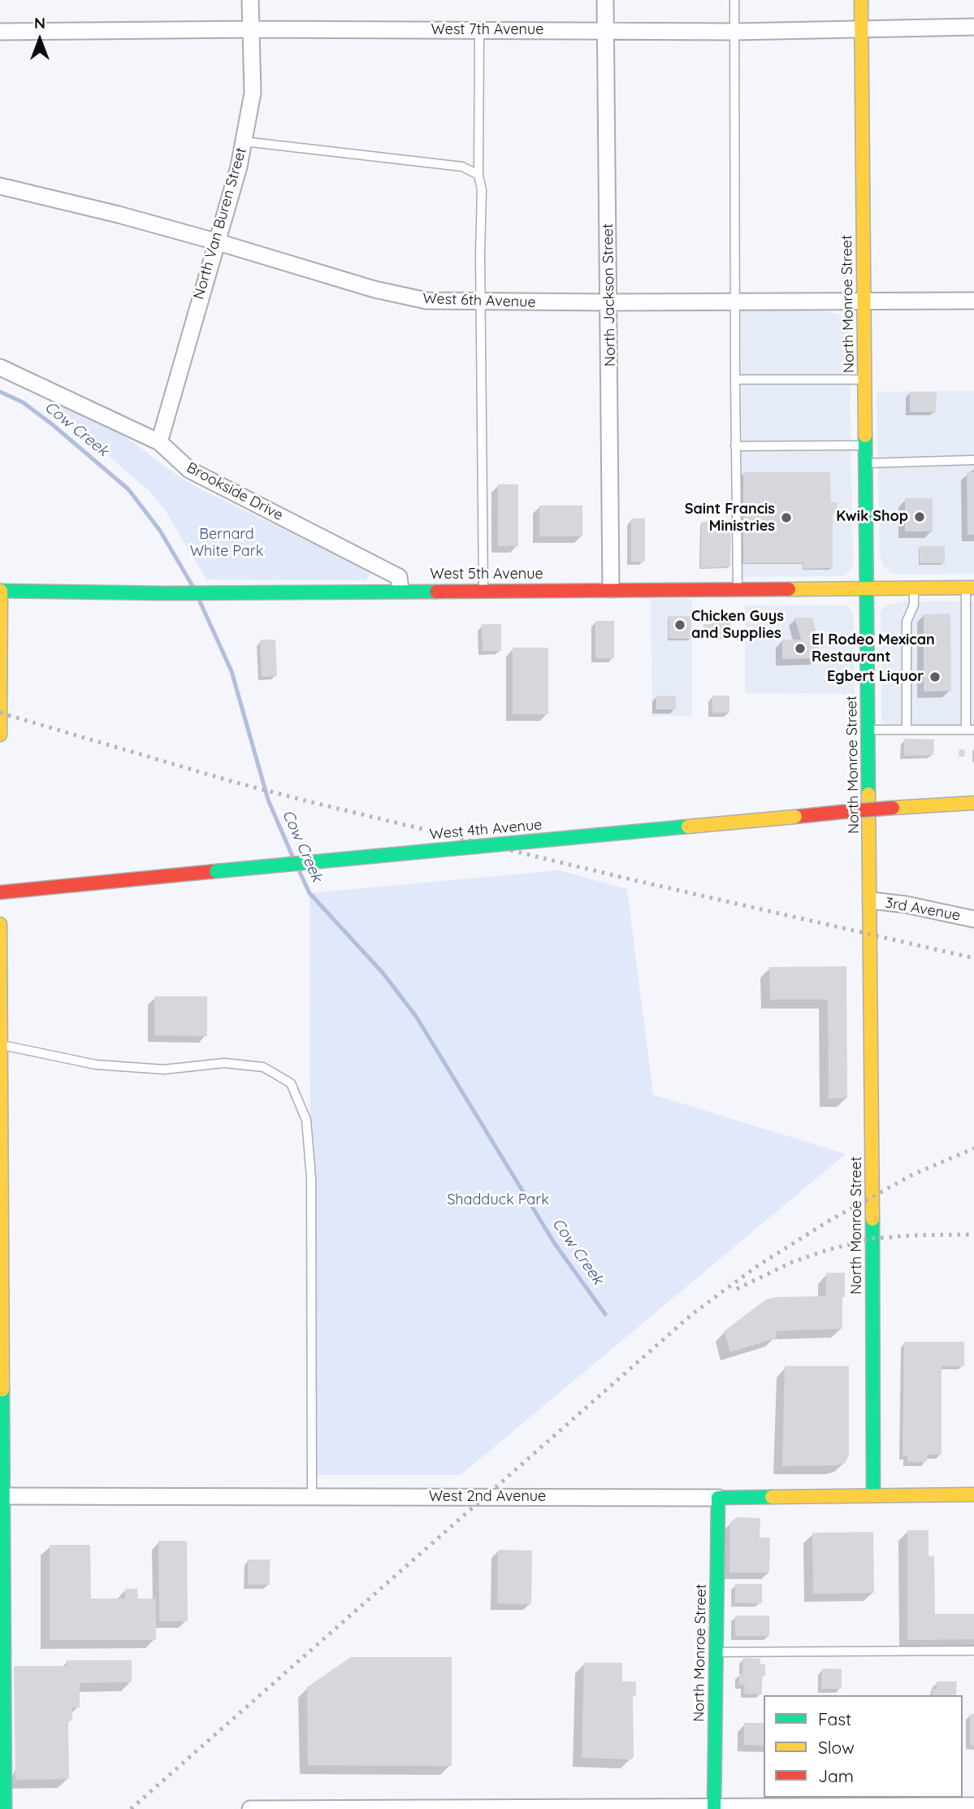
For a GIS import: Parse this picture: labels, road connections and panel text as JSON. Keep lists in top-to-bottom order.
{
  "streets": {
    "street": [
      "West 7th Avenue",
      "North Van Buren Street",
      "North Jackson Street",
      "West 6th Avenue",
      "North Monroe Street",
      "Brookside Drive",
      "West 5th Avenue",
      "West 4th Avenue",
      "3rd Avenue",
      "West 2nd Avenue"
    ]
  },
  "crossings": [
    ["West 7th Avenue", "North Van Buren Street"],
    ["West 7th Avenue", "North Jackson Street"],
    ["West 7th Avenue", "North Monroe Street"],
    ["North Van Buren Street", "West 6th Avenue"],
    ["North Van Buren Street", "Brookside Drive"],
    ["North Jackson Street", "West 6th Avenue"],
    ["North Jackson Street", "West 5th Avenue"],
    ["West 6th Avenue", "North Monroe Street"],
    ["North Monroe Street", "West 5th Avenue"],
    ["North Monroe Street", "3rd Avenue"],
    ["North Monroe Street", "West 2nd Avenue"],
    ["Brookside Drive", "West 5th Avenue"]
  ],
  "water": ["Cow Creek"],
  "parks": ["Bernard White Park", "Shadduck Park"],
  "places": [
    "Kwik Shop",
    "Saint Francis Ministries",
    "Chicken Guys and Supplies",
    "El Rodeo Mexican Restaurant",
    "Egbert Liquor"
  ],
  "legend": ["Fast", "Slow", "Jam"],
  "north": "top"
}
